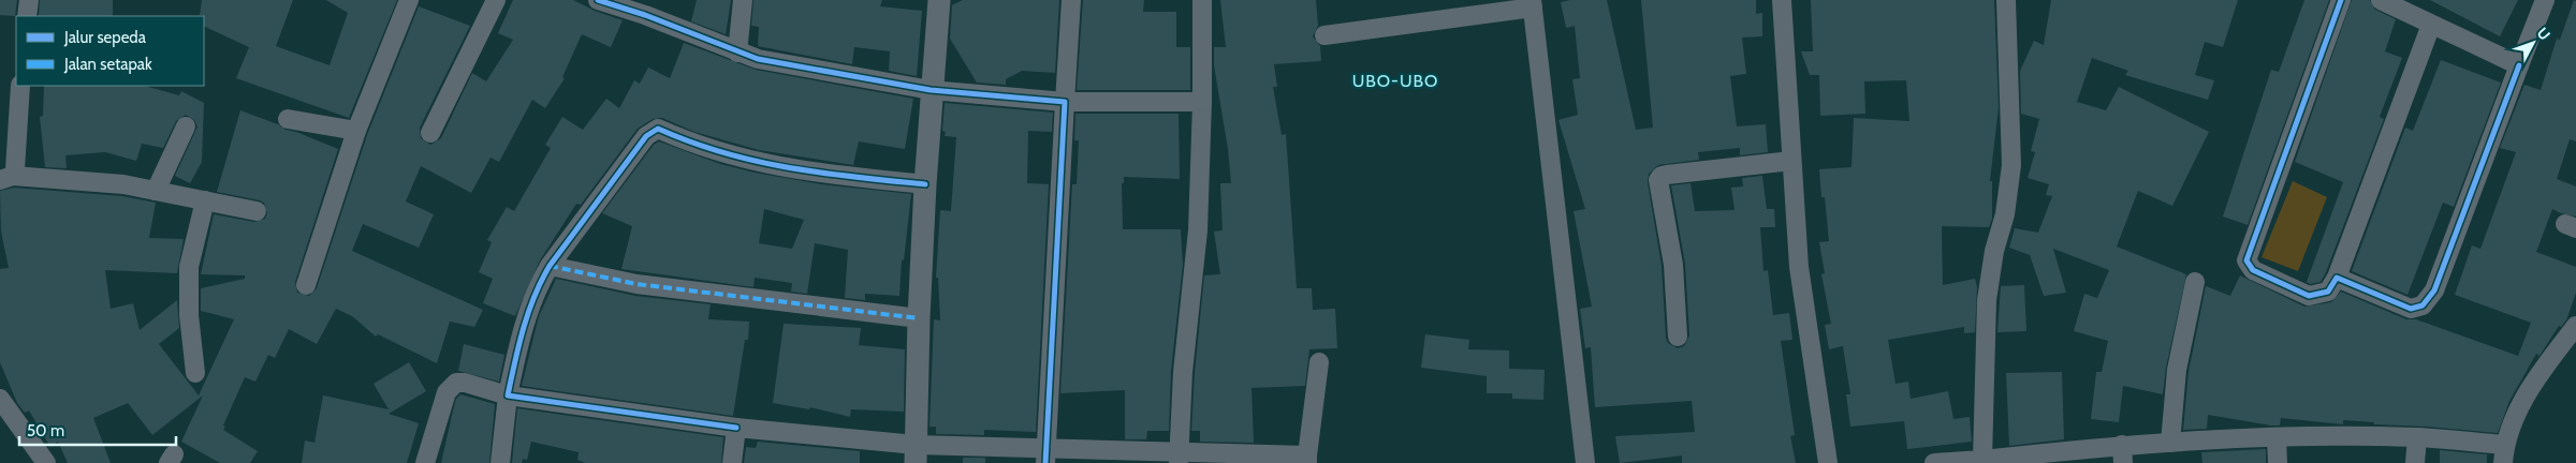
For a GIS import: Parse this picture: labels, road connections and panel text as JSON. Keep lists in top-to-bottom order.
{
  "districts": ["UBO-UBO"],
  "legend": ["Jalur sepeda", "Jalan setapak"],
  "scale_bar": "50 m",
  "north": "top right"
}
